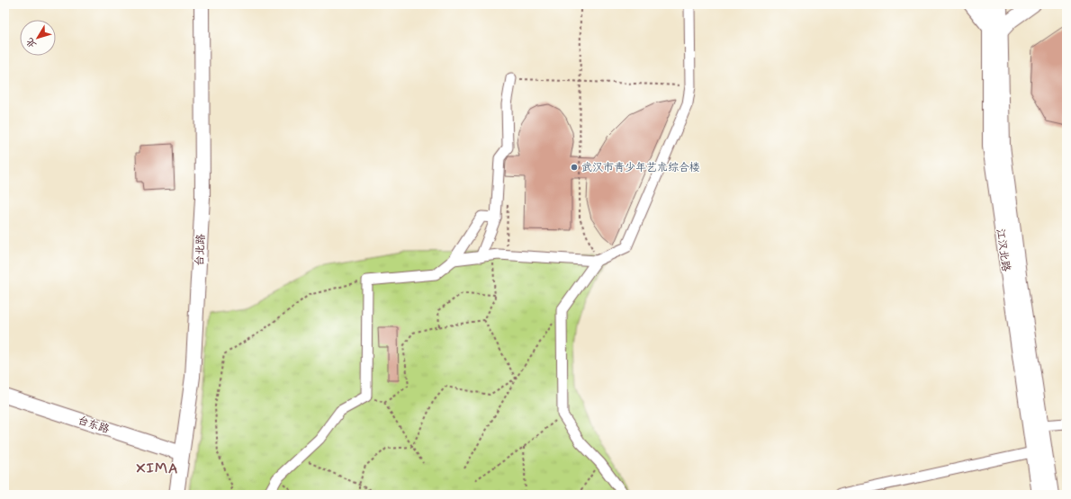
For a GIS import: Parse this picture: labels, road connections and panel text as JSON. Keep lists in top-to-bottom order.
{
  "streets": {
    "main road": ["台北路", "江汉北路", "台东路"]
  },
  "crossings": [
    ["台北路", "台东路"]
  ],
  "districts": ["XIMA"],
  "places": ["武汉市青少年艺术综合楼"],
  "north": "bottom left"
}
